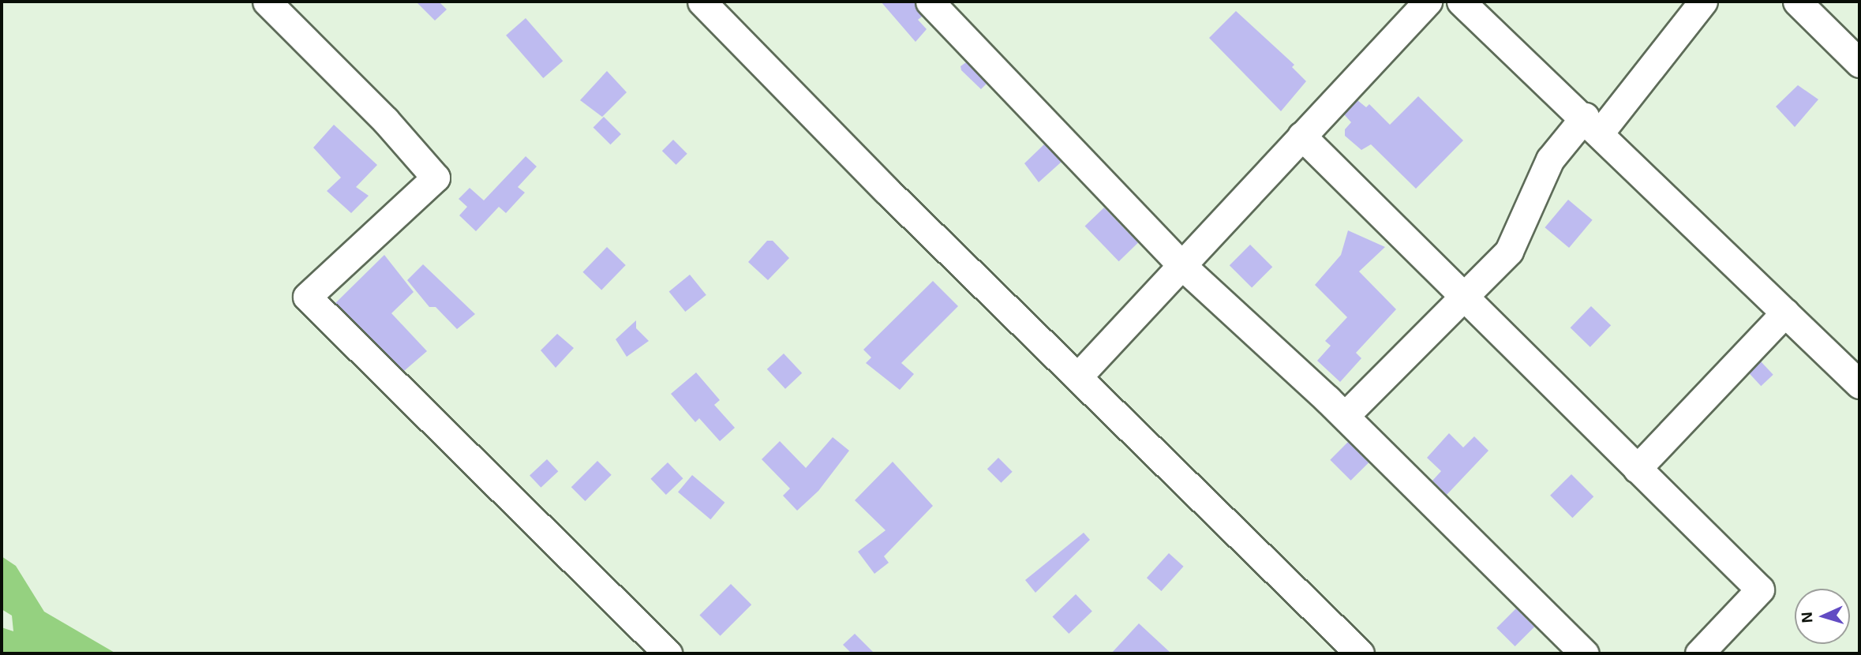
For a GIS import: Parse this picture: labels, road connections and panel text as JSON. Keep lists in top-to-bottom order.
{
  "north": "left"
}
